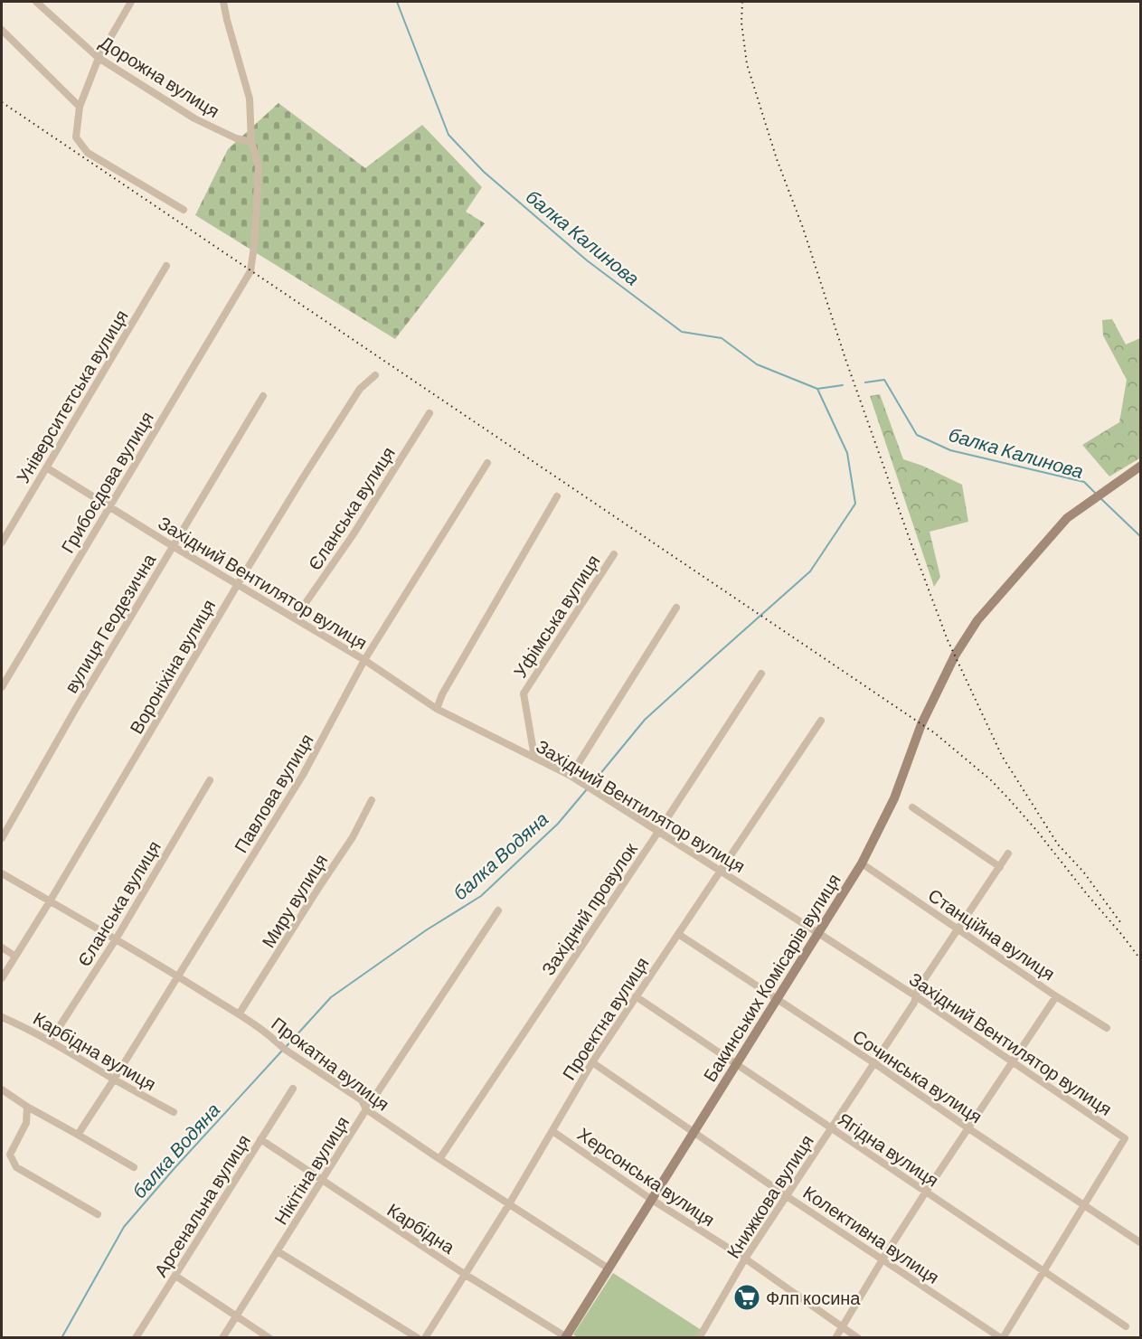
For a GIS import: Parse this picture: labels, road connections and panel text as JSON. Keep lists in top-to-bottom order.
{
  "streets": {
    "street": [
      "Дорожна вулиця",
      "Університетська вулиця",
      "Грибоєдова вулиця",
      "Єланська вулиця",
      "Західний Вентилятор вулиця",
      "Уфімська вулиця",
      "вулиця Геодезична",
      "Вороніхіна вулиця",
      "Павлова вулиця",
      "Миру вулиця",
      "Західний провулок",
      "Станційна вулиця",
      "Бакинських Комісарів вулиця",
      "Проектна вулиця",
      "Карбідна вулиця",
      "Прокатна вулиця",
      "Сочинська вулиця",
      "Ягідна вулиця",
      "Нікітіна вулиця",
      "Херсонська вулиця",
      "Книжкова вулиця",
      "Арсенальна вулиця",
      "Карбідна",
      "Колективна вулиця"
    ]
  },
  "crossings": [
    ["Дорожна вулиця", "Грибоєдова вулиця"],
    ["Університетська вулиця", "Західний Вентилятор вулиця"],
    ["Грибоєдова вулиця", "Західний Вентилятор вулиця"],
    ["Єланська вулиця", "Західний Вентилятор вулиця"],
    ["Єланська вулиця", "Карбідна вулиця"],
    ["Єланська вулиця", "Прокатна вулиця"],
    ["Західний Вентилятор вулиця", "Уфімська вулиця"],
    ["Західний Вентилятор вулиця", "вулиця Геодезична"],
    ["Західний Вентилятор вулиця", "Вороніхіна вулиця"],
    ["Західний Вентилятор вулиця", "Павлова вулиця"],
    ["Західний Вентилятор вулиця", "Західний провулок"],
    ["Західний Вентилятор вулиця", "Бакинських Комісарів вулиця"],
    ["Західний Вентилятор вулиця", "Проектна вулиця"],
    ["Західний Вентилятор вулиця", "Сочинська вулиця"],
    ["Західний Вентилятор вулиця", "Книжкова вулиця"],
    ["Вороніхіна вулиця", "Прокатна вулиця"],
    ["Павлова вулиця", "Карбідна вулиця"],
    ["Павлова вулиця", "Прокатна вулиця"],
    ["Миру вулиця", "Прокатна вулиця"],
    ["Західний провулок", "Прокатна вулиця"],
    ["Станційна вулиця", "Бакинських Комісарів вулиця"],
    ["Станційна вулиця", "Книжкова вулиця"],
    ["Бакинських Комісарів вулиця", "Прокатна вулиця"],
    ["Бакинських Комісарів вулиця", "Сочинська вулиця"],
    ["Бакинських Комісарів вулиця", "Ягідна вулиця"],
    ["Бакинських Комісарів вулиця", "Херсонська вулиця"],
    ["Бакинських Комісарів вулиця", "Карбідна"],
    ["Бакинських Комісарів вулиця", "Колективна вулиця"],
    ["Проектна вулиця", "Прокатна вулиця"],
    ["Проектна вулиця", "Сочинська вулиця"],
    ["Проектна вулиця", "Ягідна вулиця"],
    ["Проектна вулиця", "Херсонська вулиця"],
    ["Проектна вулиця", "Карбідна"],
    ["Проектна вулиця", "Колективна вулиця"],
    ["Прокатна вулиця", "Нікітіна вулиця"],
    ["Сочинська вулиця", "Книжкова вулиця"],
    ["Ягідна вулиця", "Книжкова вулиця"],
    ["Нікітіна вулиця", "Карбідна"],
    ["Херсонська вулиця", "Книжкова вулиця"],
    ["Книжкова вулиця", "Колективна вулиця"],
    ["Арсенальна вулиця", "Карбідна"]
  ],
  "water": ["балка Калинова", "балка Водяна"],
  "places": {
    "supermarket": ["Флп косина"]
  }
}
